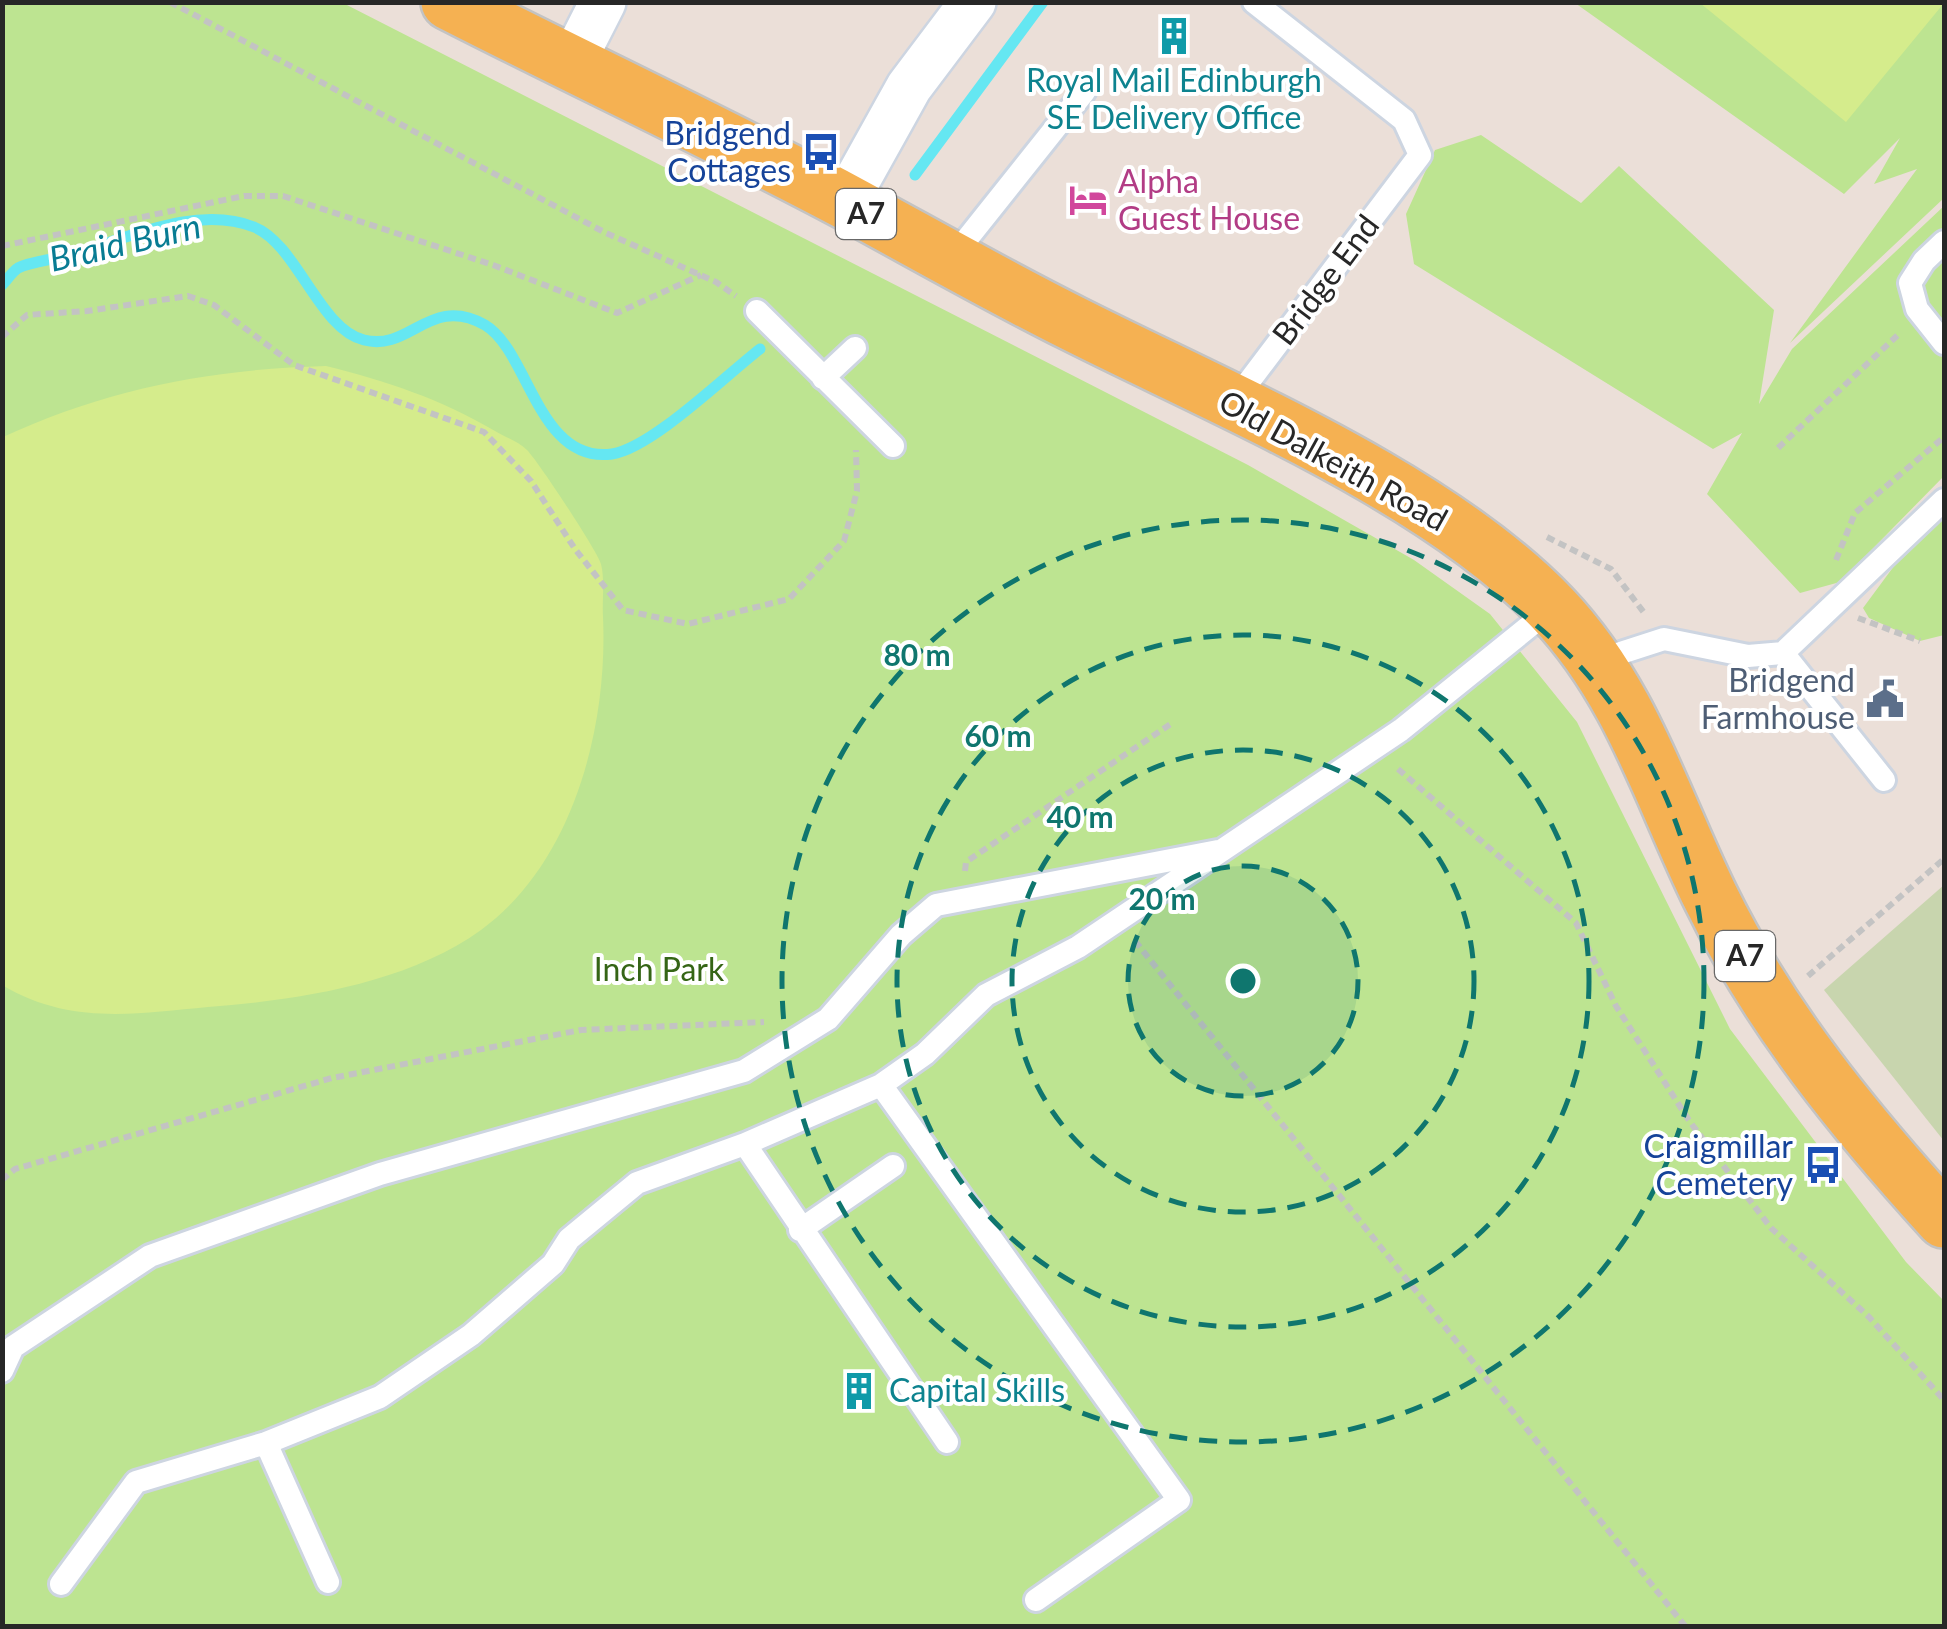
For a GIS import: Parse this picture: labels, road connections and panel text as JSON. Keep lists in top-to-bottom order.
{
  "streets": {
    "main road": ["A7", "Old Dalkeith Road"],
    "lane": ["Bridge End"]
  },
  "crossings": [
    ["Bridge End", "Old Dalkeith Road"]
  ],
  "water": ["Braid Burn"],
  "parks": ["Inch Park"],
  "places": {
    "building": ["Royal Mail Edinburgh SE Delivery Office", "Capital Skills"],
    "bus stop": ["Bridgend Cottages", "Craigmillar Cemetery"],
    "hotel": ["Alpha Guest House"],
    "public building": ["Bridgend Farmhouse"]
  },
  "rings": [
    "80 m",
    "60 m",
    "40 m",
    "20 m"
  ]
}
